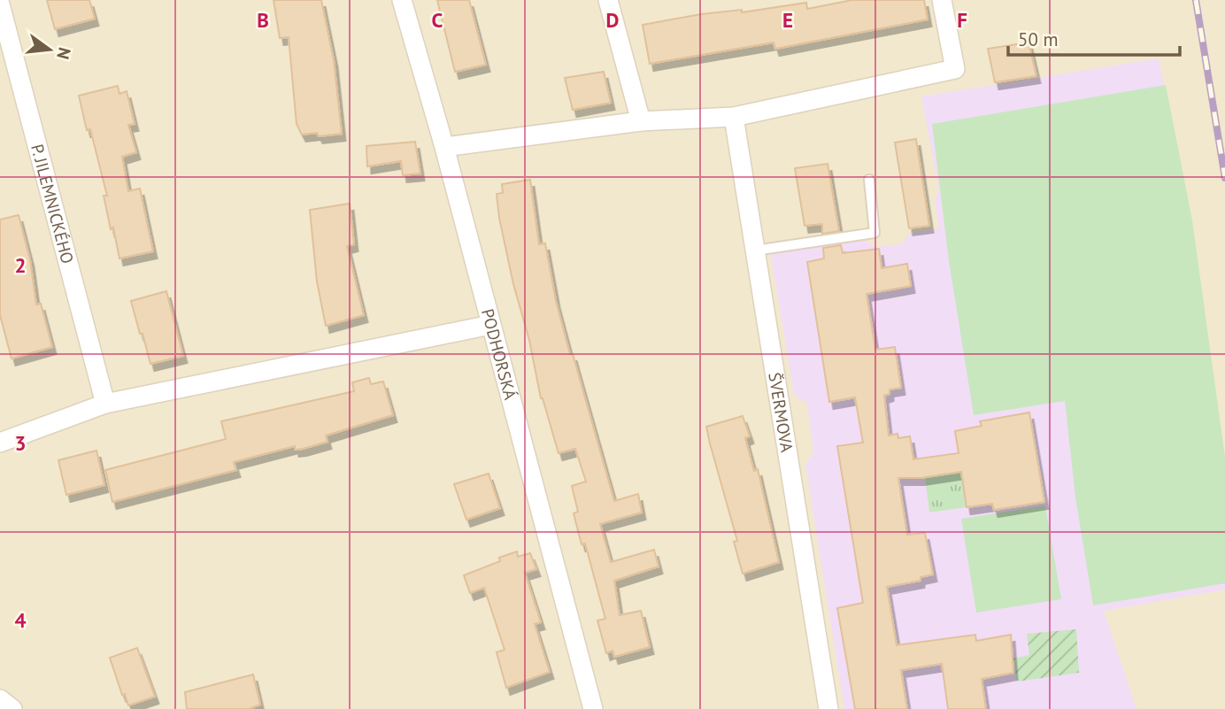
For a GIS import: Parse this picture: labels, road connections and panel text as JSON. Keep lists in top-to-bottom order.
{
  "streets": {
    "street": ["P. JILEMNICKÉHO", "PODHORSKÁ", "ŠVERMOVA"]
  },
  "scale_bar": "50 m",
  "north": "right",
  "grid": {
    "columns": [
      "B",
      "C",
      "D",
      "E",
      "F"
    ],
    "rows": ["2", "3", "4"]
  }
}
